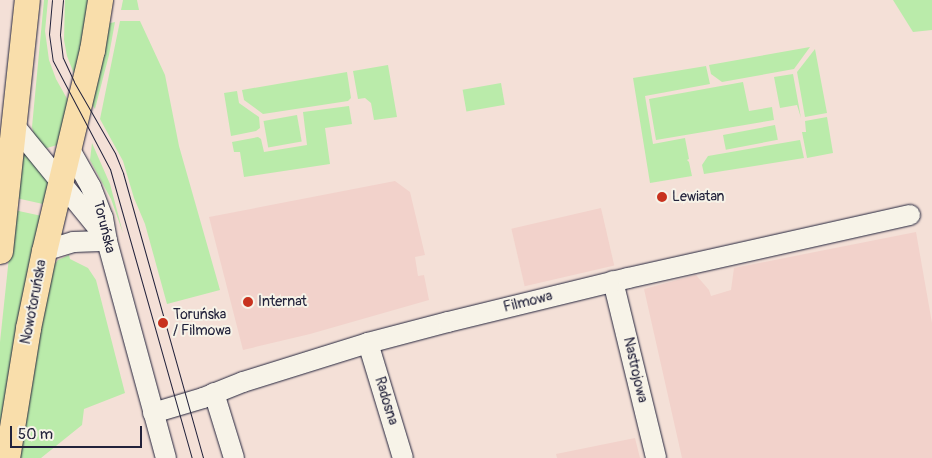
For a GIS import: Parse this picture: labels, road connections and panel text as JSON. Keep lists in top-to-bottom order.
{
  "streets": {
    "main road": ["Nowotoruńska"],
    "street": [
      "Toruńska",
      "Filmowa",
      "Nastrojowa",
      "Radosna"
    ]
  },
  "crossings": [
    ["Toruńska", "Nowotoruńska"],
    ["Toruńska", "Filmowa"],
    ["Filmowa", "Nastrojowa"],
    ["Filmowa", "Radosna"]
  ],
  "places": ["Lewiatan", "Internat", "Toruńska / Filmowa"],
  "scale_bar": "50 m"
}
